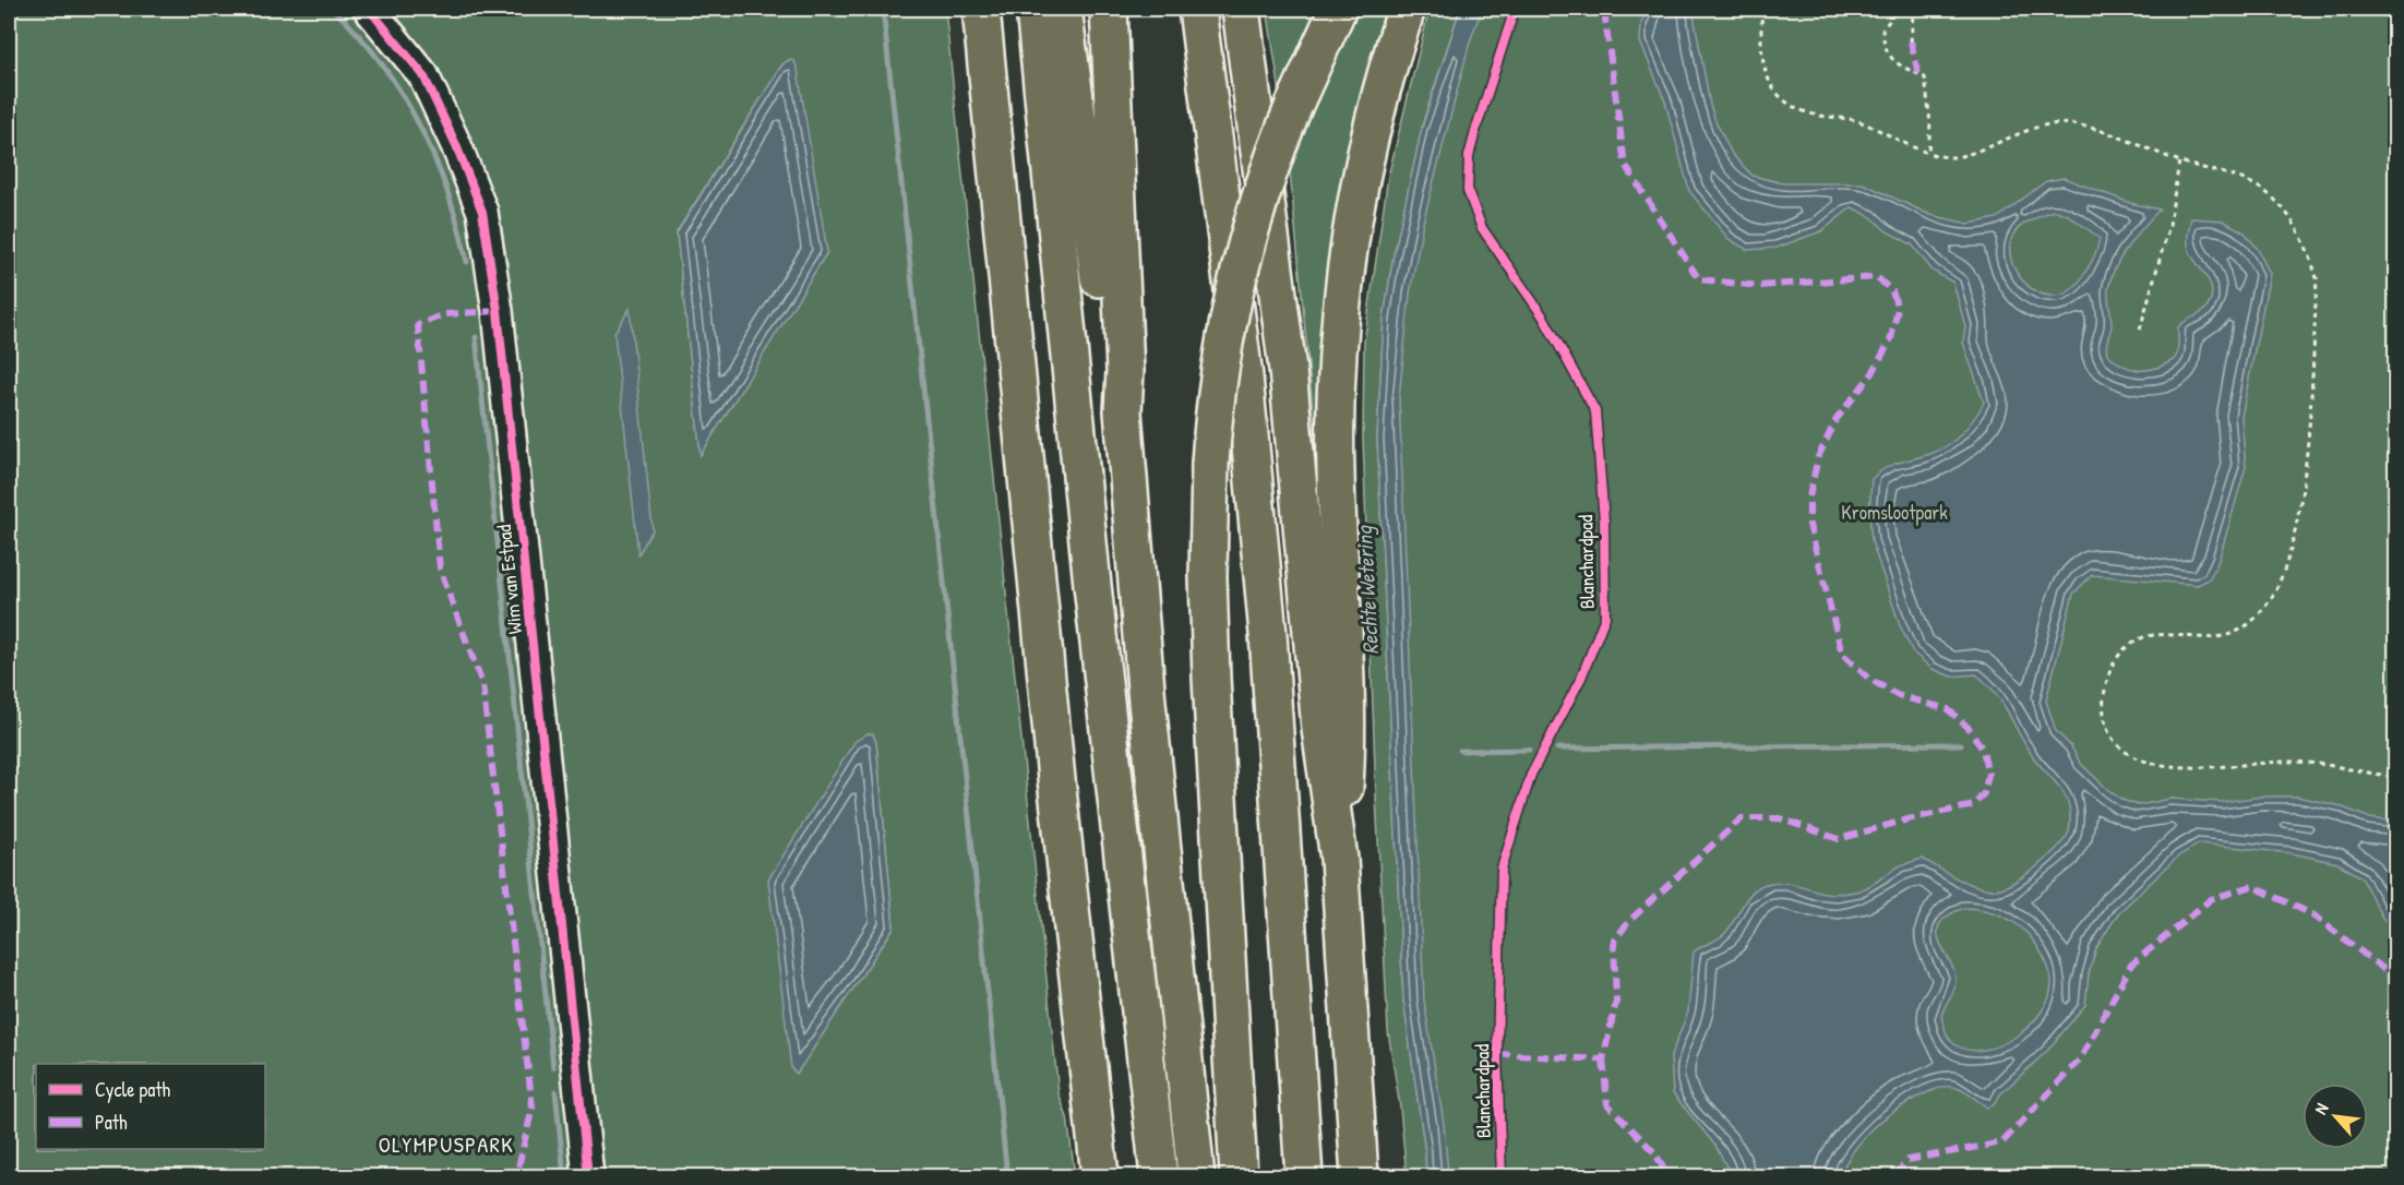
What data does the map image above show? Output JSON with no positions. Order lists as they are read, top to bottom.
{
  "streets": {
    "street": ["Wim van Estpad"],
    "cycle path": ["Blanchardpad"]
  },
  "districts": ["OLYMPUSPARK"],
  "water": ["Rechte Wetering"],
  "parks": ["Kromslootpark"],
  "legend": ["Cycle path", "Path"],
  "north": "top left"
}
